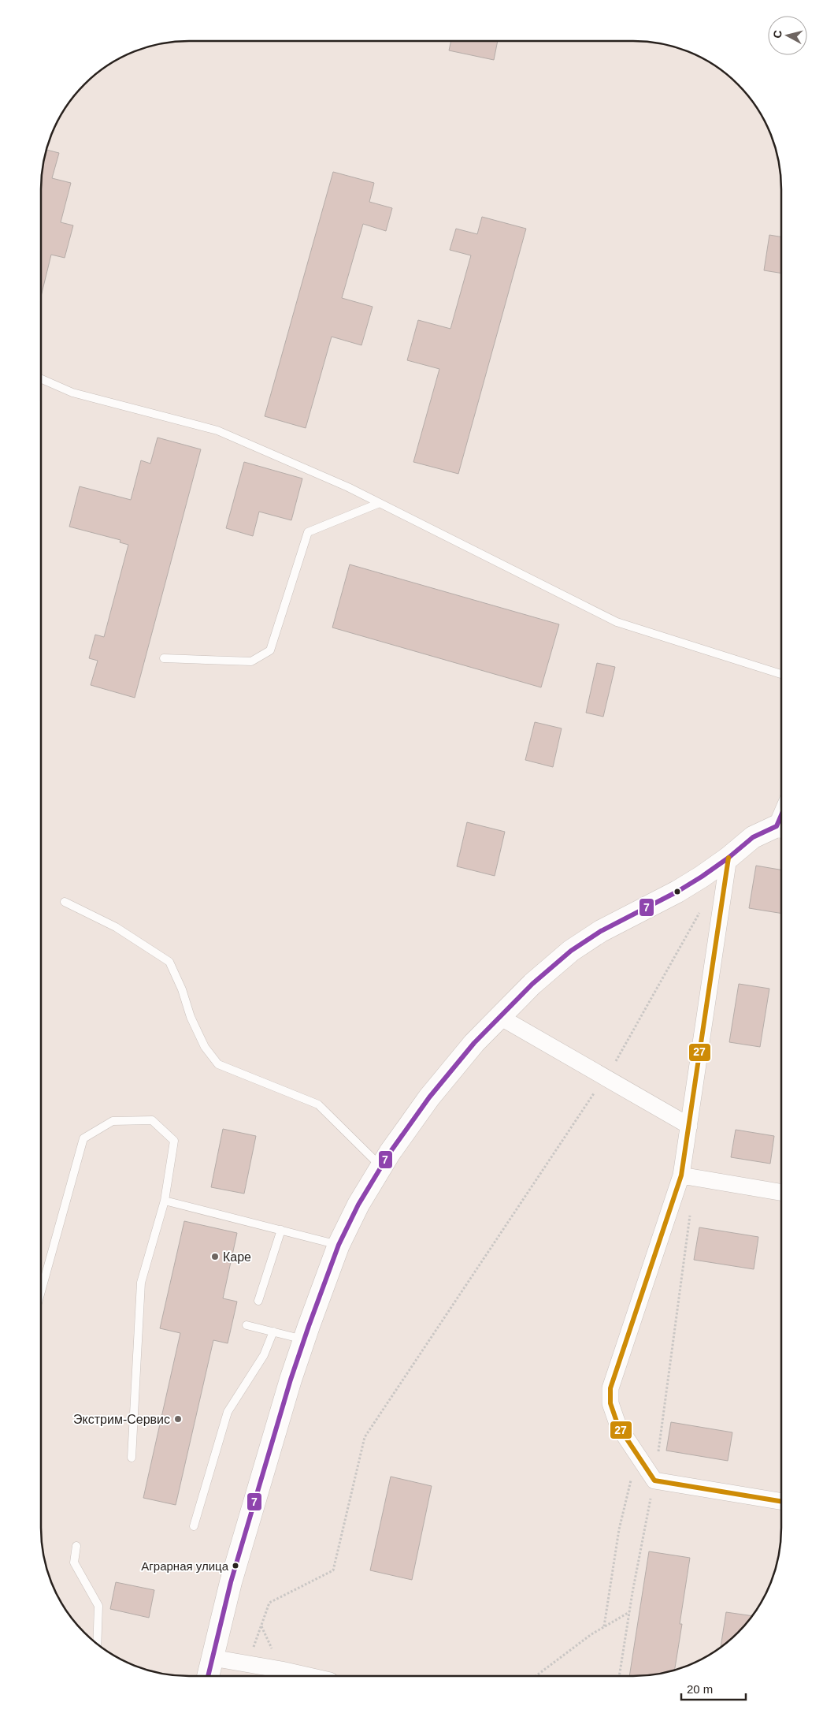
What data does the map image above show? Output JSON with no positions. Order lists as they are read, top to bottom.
{
  "places": ["Каре", "Экстрим-Сервис", "Аграрная улица"],
  "lines": ["transit line 7", "transit line 27"],
  "scale_bar": "20 m",
  "north": "left"
}
